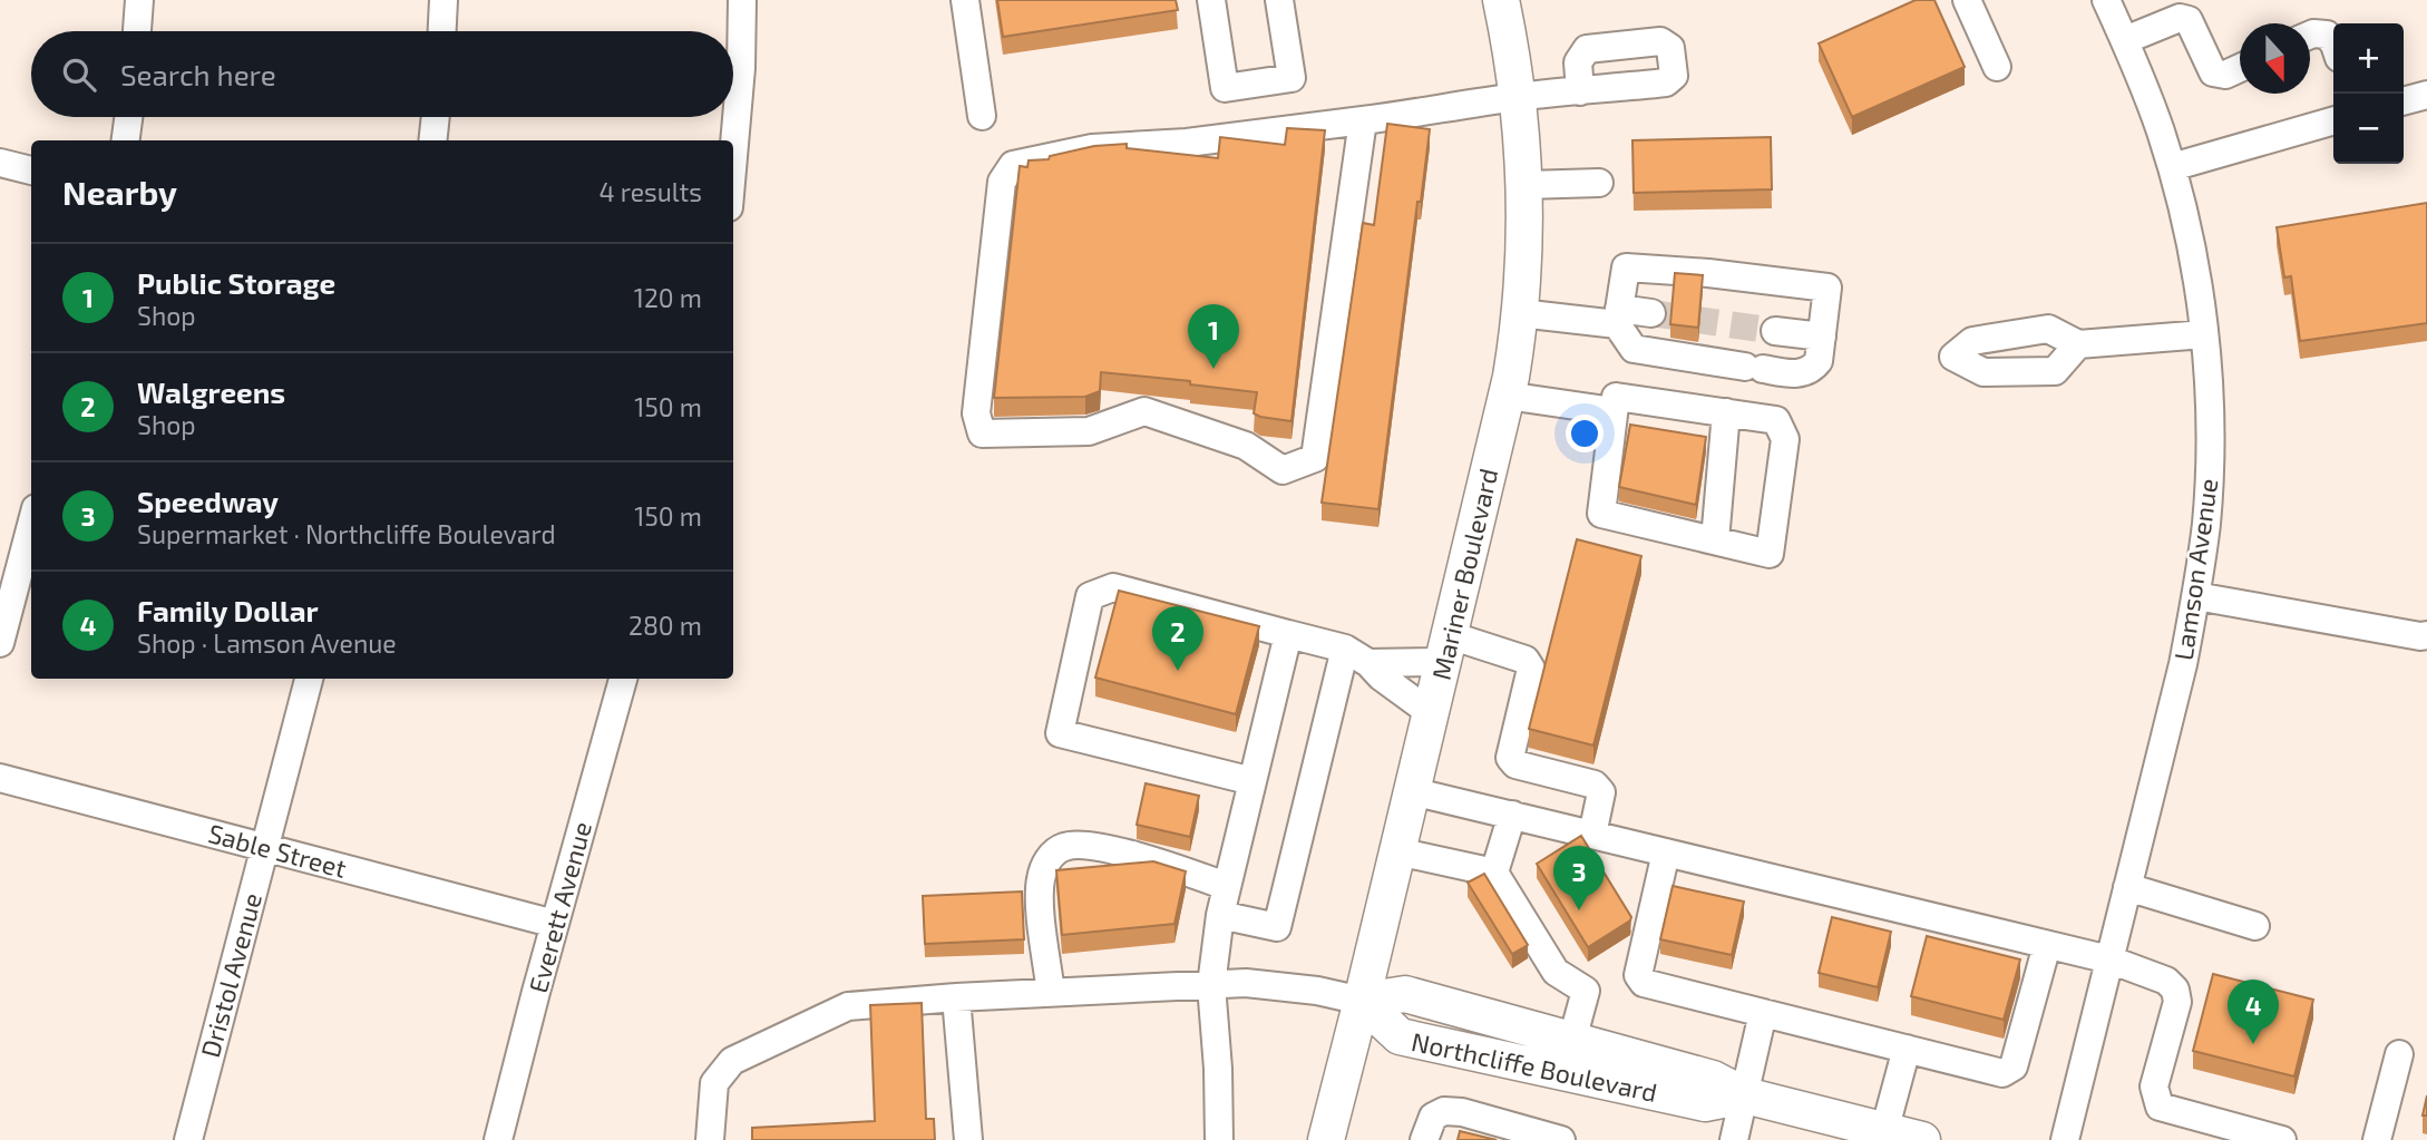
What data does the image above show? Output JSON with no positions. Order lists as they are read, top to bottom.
{
  "streets": {
    "main road": ["Mariner Boulevard", "Northcliffe Boulevard"],
    "street": [
      "Lamson Avenue",
      "Sable Street",
      "Everett Avenue",
      "Dristol Avenue"
    ]
  },
  "crossings": [
    ["Mariner Boulevard", "Northcliffe Boulevard"],
    ["Sable Street", "Everett Avenue"],
    ["Sable Street", "Dristol Avenue"]
  ],
  "north": "bottom",
  "page": {
    "map_buttons": ["+", "−"],
    "search": "Search here",
    "heading": ["Nearby", "4 results"],
    "list": [
      {
        "mark": "1",
        "name": "Public Storage",
        "note": "Shop",
        "value": "120 m"
      },
      {
        "mark": "2",
        "name": "Walgreens",
        "note": "Shop",
        "value": "150 m"
      },
      {
        "mark": "3",
        "name": "Speedway",
        "note": "Supermarket · Northcliffe Boulevard",
        "value": "150 m"
      },
      {
        "mark": "4",
        "name": "Family Dollar",
        "note": "Shop · Lamson Avenue",
        "value": "280 m"
      }
    ],
    "pins": [
      "1",
      "2",
      "3",
      "4"
    ]
  }
}
